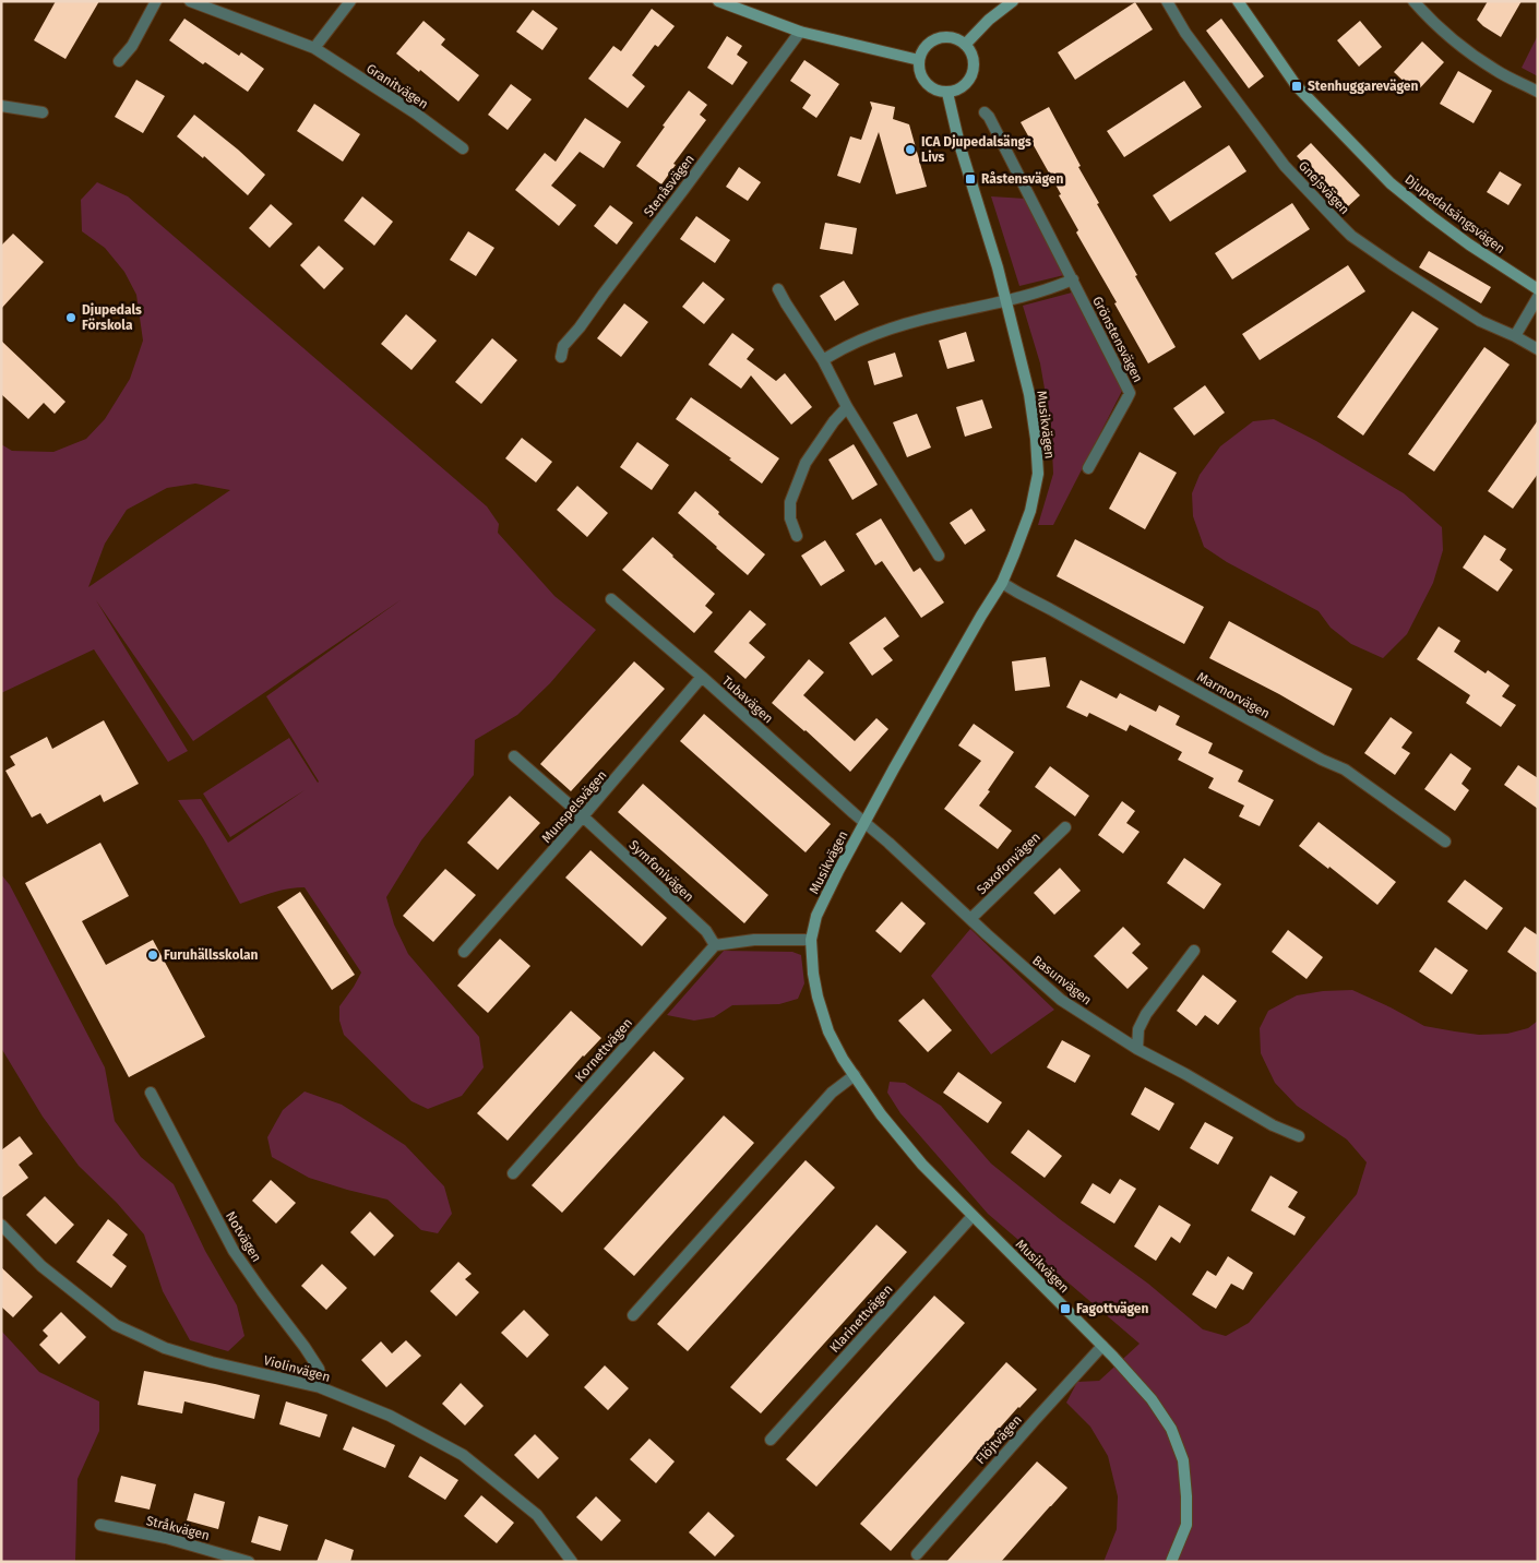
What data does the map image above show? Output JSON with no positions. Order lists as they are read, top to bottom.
{
  "streets": {
    "street": [
      "Granitvägen",
      "Stenåsvägen",
      "Gnejsvägen",
      "Djupedalsängsvägen",
      "Grönstensvägen",
      "Musikvägen",
      "Marmorvägen",
      "Tubavägen",
      "Munspelsvägen",
      "Saxofonvägen",
      "Symfonivägen",
      "Basunvägen",
      "Kornettvägen",
      "Notvägen",
      "Klarinettvägen",
      "Violinvägen",
      "Flöjtvägen",
      "Stråkvägen"
    ]
  },
  "crossings": [
    ["Musikvägen", "Marmorvägen"],
    ["Musikvägen", "Tubavägen"],
    ["Musikvägen", "Basunvägen"],
    ["Musikvägen", "Klarinettvägen"],
    ["Musikvägen", "Flöjtvägen"],
    ["Tubavägen", "Munspelsvägen"],
    ["Tubavägen", "Basunvägen"],
    ["Munspelsvägen", "Symfonivägen"],
    ["Saxofonvägen", "Basunvägen"],
    ["Symfonivägen", "Kornettvägen"],
    ["Notvägen", "Violinvägen"]
  ],
  "places": {
    "transit": ["Stenhuggarevägen", "Råstensvägen", "Fagottvägen"],
    "other": ["ICA Djupedalsängs Livs", "Djupedals Förskola", "Furuhällsskolan"]
  }
}
